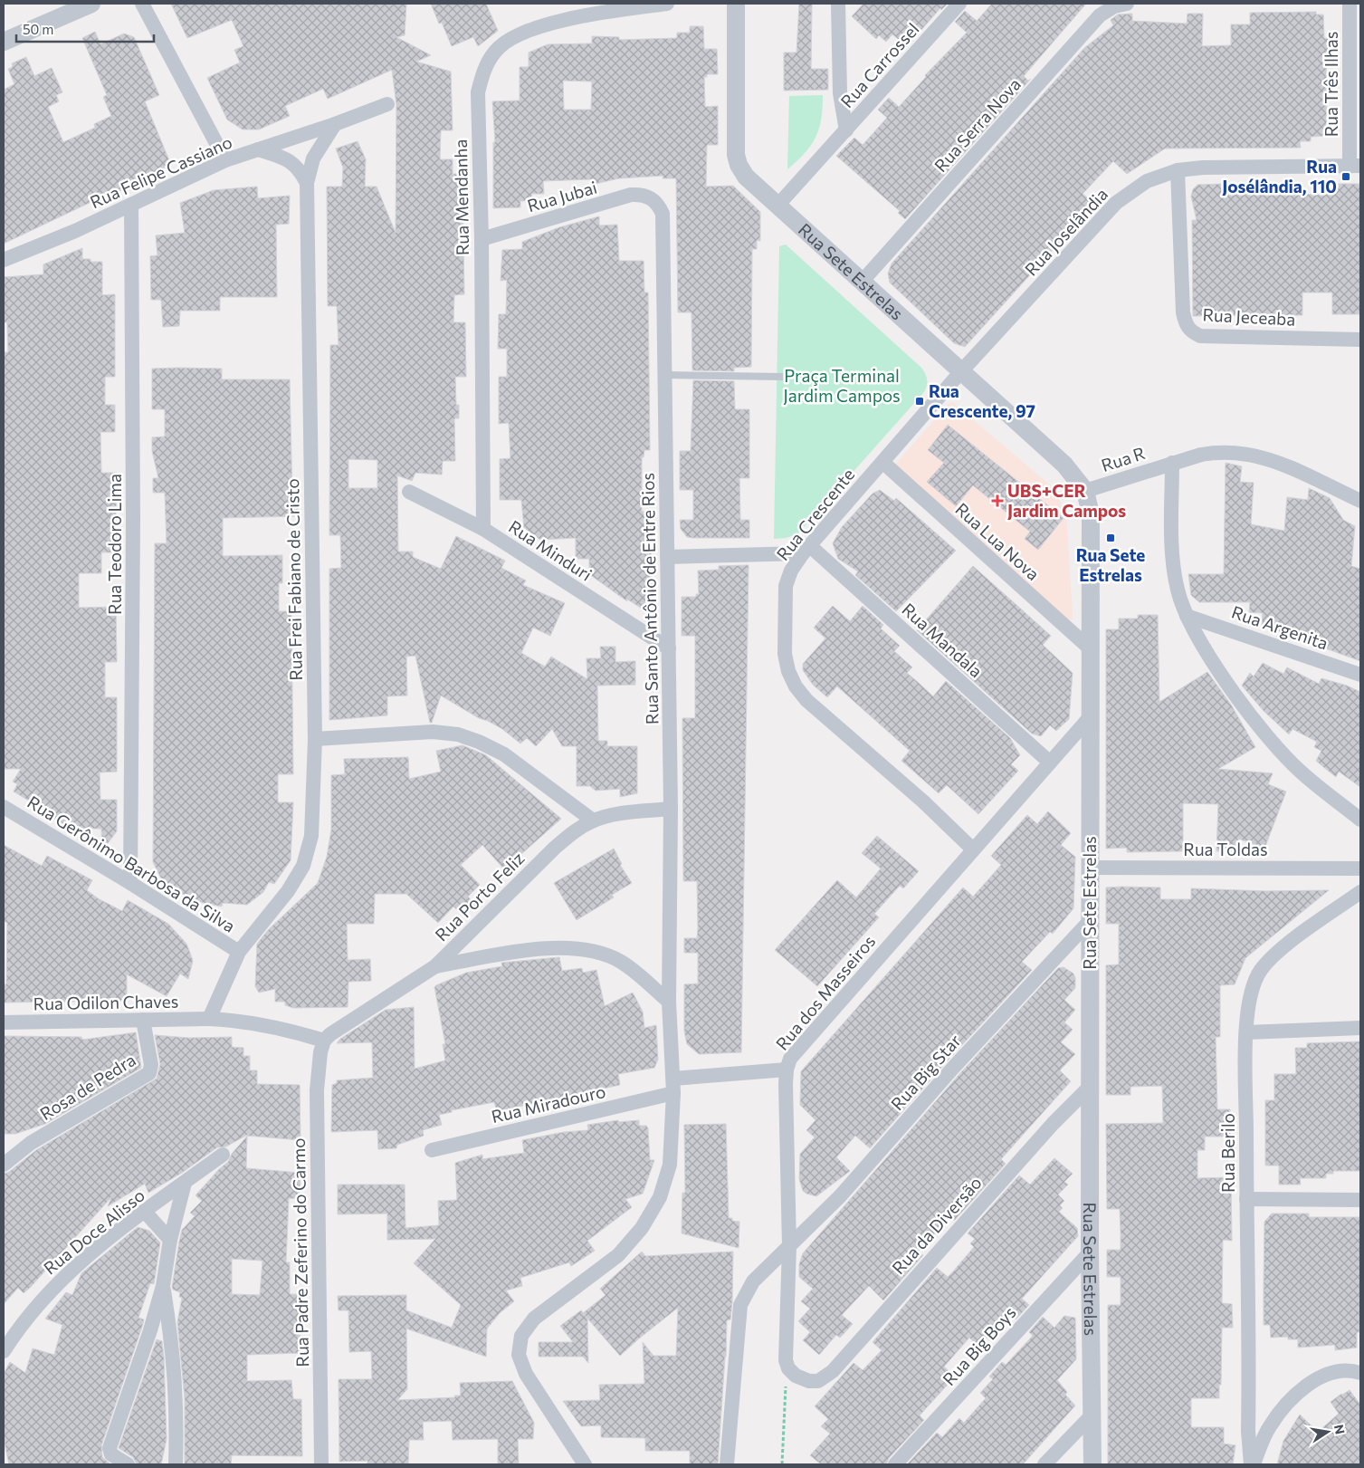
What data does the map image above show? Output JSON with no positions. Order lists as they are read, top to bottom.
{
  "streets": {
    "street": [
      "Rua Carrossel",
      "Rua Três Ilhas",
      "Rua Serra Nova",
      "Rua Felipe Cassiano",
      "Rua Jubai",
      "Rua Mendanha",
      "Rua Joselândia",
      "Rua Sete Estrelas",
      "Rua Jeceaba",
      "Rua R",
      "Rua Crescente",
      "Rua Lua Nova",
      "Rua Teodoro Lima",
      "Rua Minduri",
      "Rua Frei Fabiano de Cristo",
      "Rua Santo Antônio de Entre Rios",
      "Rua Argenita",
      "Rua Mandala",
      "Rua Toldas",
      "Rua Gerônimo Barbosa da Silva",
      "Rua Porto Feliz",
      "Rua dos Masseiros",
      "Rua Odilon Chaves",
      "Rua Big Star",
      "Rosa de Pedra",
      "Rua Miradouro",
      "Rua Berilo",
      "Rua da Diversão",
      "Rua Doce Alisso",
      "Rua Padre Zeferino do Carmo",
      "Rua Big Boys"
    ]
  },
  "crossings": [
    ["Rua Carrossel", "Rua Sete Estrelas"],
    ["Rua Três Ilhas", "Rua Joselândia"],
    ["Rua Serra Nova", "Rua Sete Estrelas"],
    ["Rua Felipe Cassiano", "Rua Teodoro Lima"],
    ["Rua Felipe Cassiano", "Rua Frei Fabiano de Cristo"],
    ["Rua Jubai", "Rua Mendanha"],
    ["Rua Jubai", "Rua Santo Antônio de Entre Rios"],
    ["Rua Mendanha", "Rua Minduri"],
    ["Rua Joselândia", "Rua Sete Estrelas"],
    ["Rua Joselândia", "Rua Jeceaba"],
    ["Rua Joselândia", "Rua Crescente"],
    ["Rua Sete Estrelas", "Rua R"],
    ["Rua Sete Estrelas", "Rua Crescente"],
    ["Rua Sete Estrelas", "Rua Lua Nova"],
    ["Rua Sete Estrelas", "Rua Toldas"],
    ["Rua Sete Estrelas", "Rua dos Masseiros"],
    ["Rua Sete Estrelas", "Rua Big Star"],
    ["Rua Sete Estrelas", "Rua da Diversão"],
    ["Rua Sete Estrelas", "Rua Big Boys"],
    ["Rua Crescente", "Rua Lua Nova"],
    ["Rua Crescente", "Rua Mandala"],
    ["Rua Crescente", "Rua dos Masseiros"],
    ["Rua Teodoro Lima", "Rua Gerônimo Barbosa da Silva"],
    ["Rua Minduri", "Rua Santo Antônio de Entre Rios"],
    ["Rua Frei Fabiano de Cristo", "Rua Gerônimo Barbosa da Silva"],
    ["Rua Frei Fabiano de Cristo", "Rua Odilon Chaves"],
    ["Rua Santo Antônio de Entre Rios", "Rua Porto Feliz"],
    ["Rua Santo Antônio de Entre Rios", "Rua Miradouro"],
    ["Rua Mandala", "Rua dos Masseiros"],
    ["Rua Porto Feliz", "Rua Odilon Chaves"],
    ["Rua Porto Feliz", "Rua Padre Zeferino do Carmo"],
    ["Rua dos Masseiros", "Rua Big Star"],
    ["Rua dos Masseiros", "Rua Miradouro"],
    ["Rua dos Masseiros", "Rua da Diversão"],
    ["Rua Odilon Chaves", "Rosa de Pedra"],
    ["Rua Odilon Chaves", "Rua Padre Zeferino do Carmo"]
  ],
  "parks": ["Praça Terminal Jardim Campos"],
  "places": {
    "transit": ["Rua Josélândia, 110", "Rua Crescente, 97", "Rua Sete Estrelas"],
    "health": ["UBS+CER Jardim Campos"]
  },
  "scale_bar": "50 m",
  "north": "right"
}
